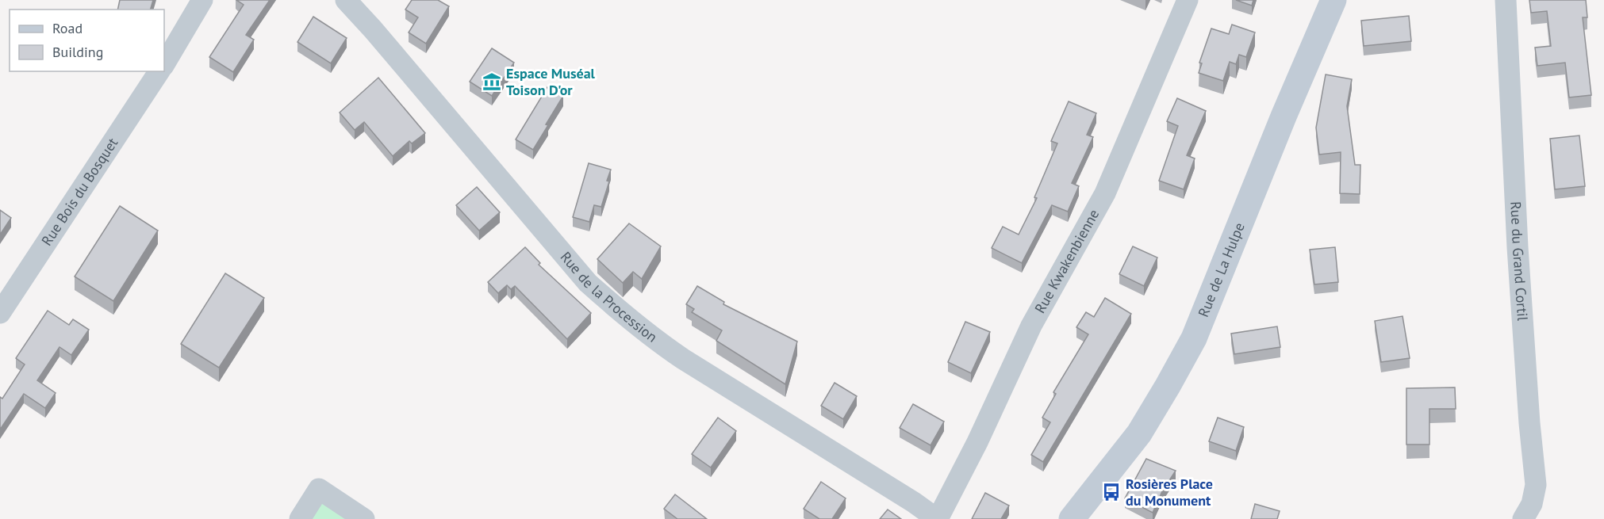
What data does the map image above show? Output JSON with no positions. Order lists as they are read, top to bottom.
{
  "streets": {
    "street": [
      "Rue Bois du Bosquet",
      "Rue Kwakenbienne",
      "Rue du Grand Cortil",
      "Rue de La Hulpe",
      "Rue de la Procession"
    ]
  },
  "crossings": [
    ["Rue Kwakenbienne", "Rue de la Procession"]
  ],
  "places": {
    "museum": ["Espace Muséal Toison D'or"],
    "bus stop": ["Rosières Place du Monument"]
  },
  "legend": ["Road", "Building"]
}
